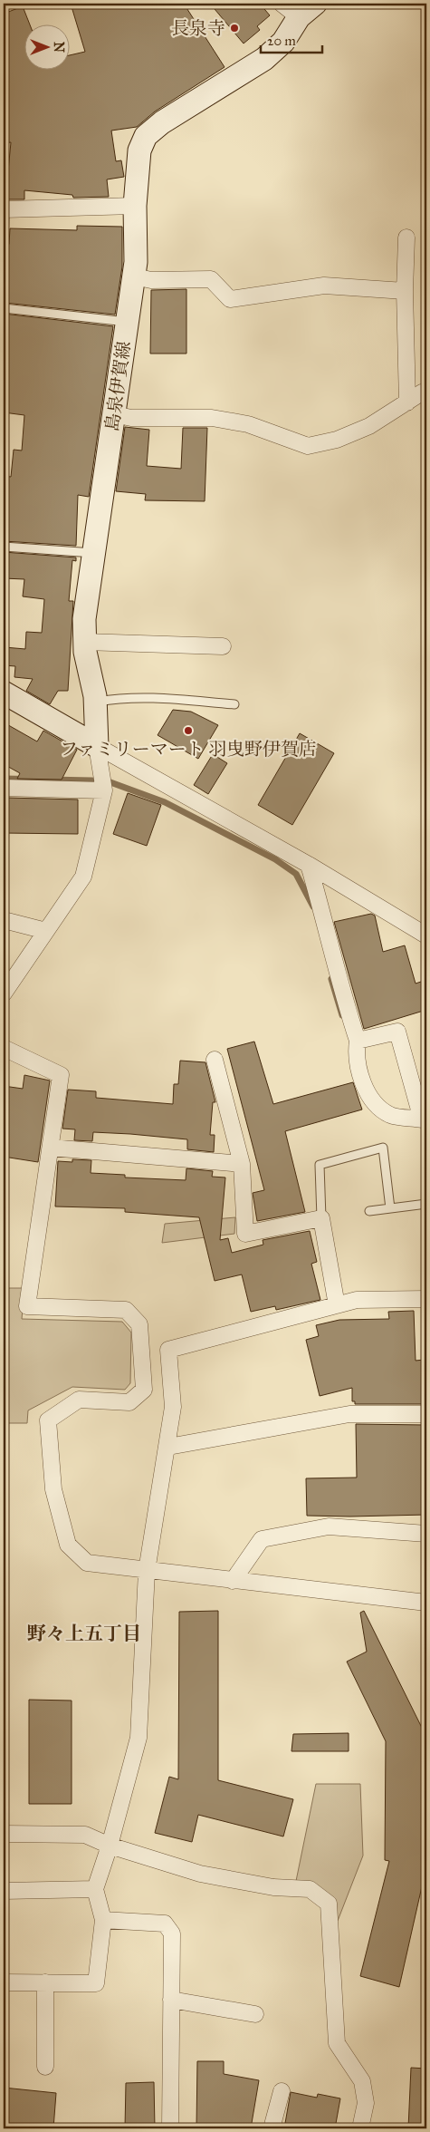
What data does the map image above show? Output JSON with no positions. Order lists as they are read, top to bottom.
{
  "streets": {
    "main road": ["島泉伊賀線"]
  },
  "districts": ["野々上五丁目"],
  "places": ["長泉寺", "ファミリーマート 羽曳野伊賀店"],
  "scale_bar": "20 m",
  "north": "right"
}
